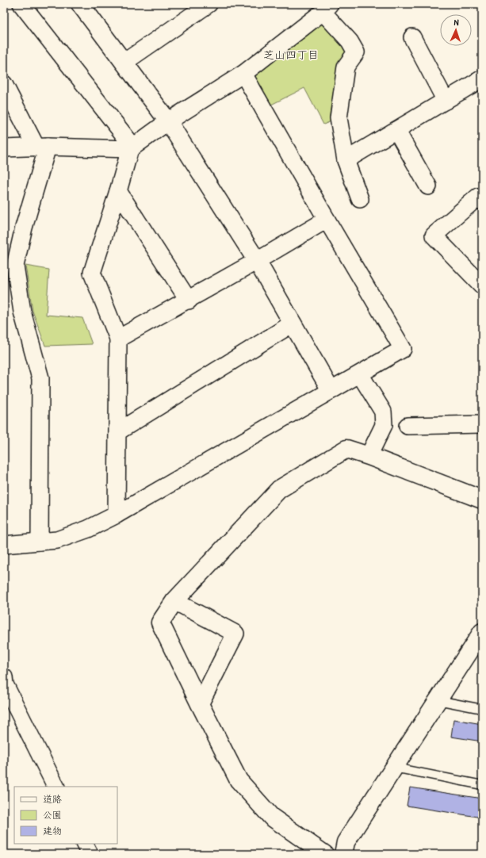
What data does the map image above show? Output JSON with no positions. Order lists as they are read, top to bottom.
{
  "districts": ["芝山四丁目"],
  "legend": ["道路", "公園", "建物"],
  "north": "top"
}
